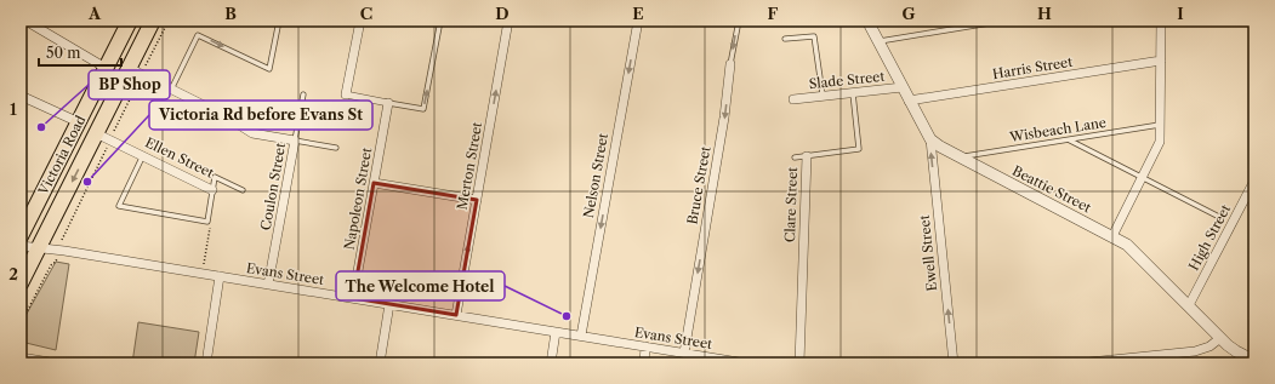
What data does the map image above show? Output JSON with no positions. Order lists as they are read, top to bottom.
{
  "streets": {
    "highway": ["Victoria Road"],
    "street": [
      "Harris Street",
      "Slade Street",
      "Ellen Street",
      "Merton Street",
      "Nelson Street",
      "Bruce Street",
      "Coulon Street",
      "Beattie Street",
      "Napoleon Street",
      "Clare Street",
      "High Street",
      "Ewell Street",
      "Evans Street"
    ],
    "lane": ["Wisbeach Lane"]
  },
  "crossings": [
    ["Harris Street", "Beattie Street"],
    ["Slade Street", "Beattie Street"],
    ["Slade Street", "Clare Street"],
    ["Wisbeach Lane", "Beattie Street"],
    ["Victoria Road", "Ellen Street"],
    ["Victoria Road", "Evans Street"],
    ["Merton Street", "Evans Street"],
    ["Nelson Street", "Evans Street"],
    ["Bruce Street", "Evans Street"],
    ["Coulon Street", "Evans Street"],
    ["Beattie Street", "High Street"],
    ["Beattie Street", "Ewell Street"],
    ["Napoleon Street", "Evans Street"]
  ],
  "one_way": [
    "Merton Street",
    "Nelson Street",
    "Bruce Street",
    "Ewell Street"
  ],
  "places": ["BP Shop", "Victoria Rd before Evans St", "The Welcome Hotel"],
  "scale_bar": "50 m",
  "grid": {
    "columns": [
      "A",
      "B",
      "C",
      "D",
      "E",
      "F",
      "G",
      "H",
      "I"
    ],
    "rows": ["1", "2"]
  }
}
